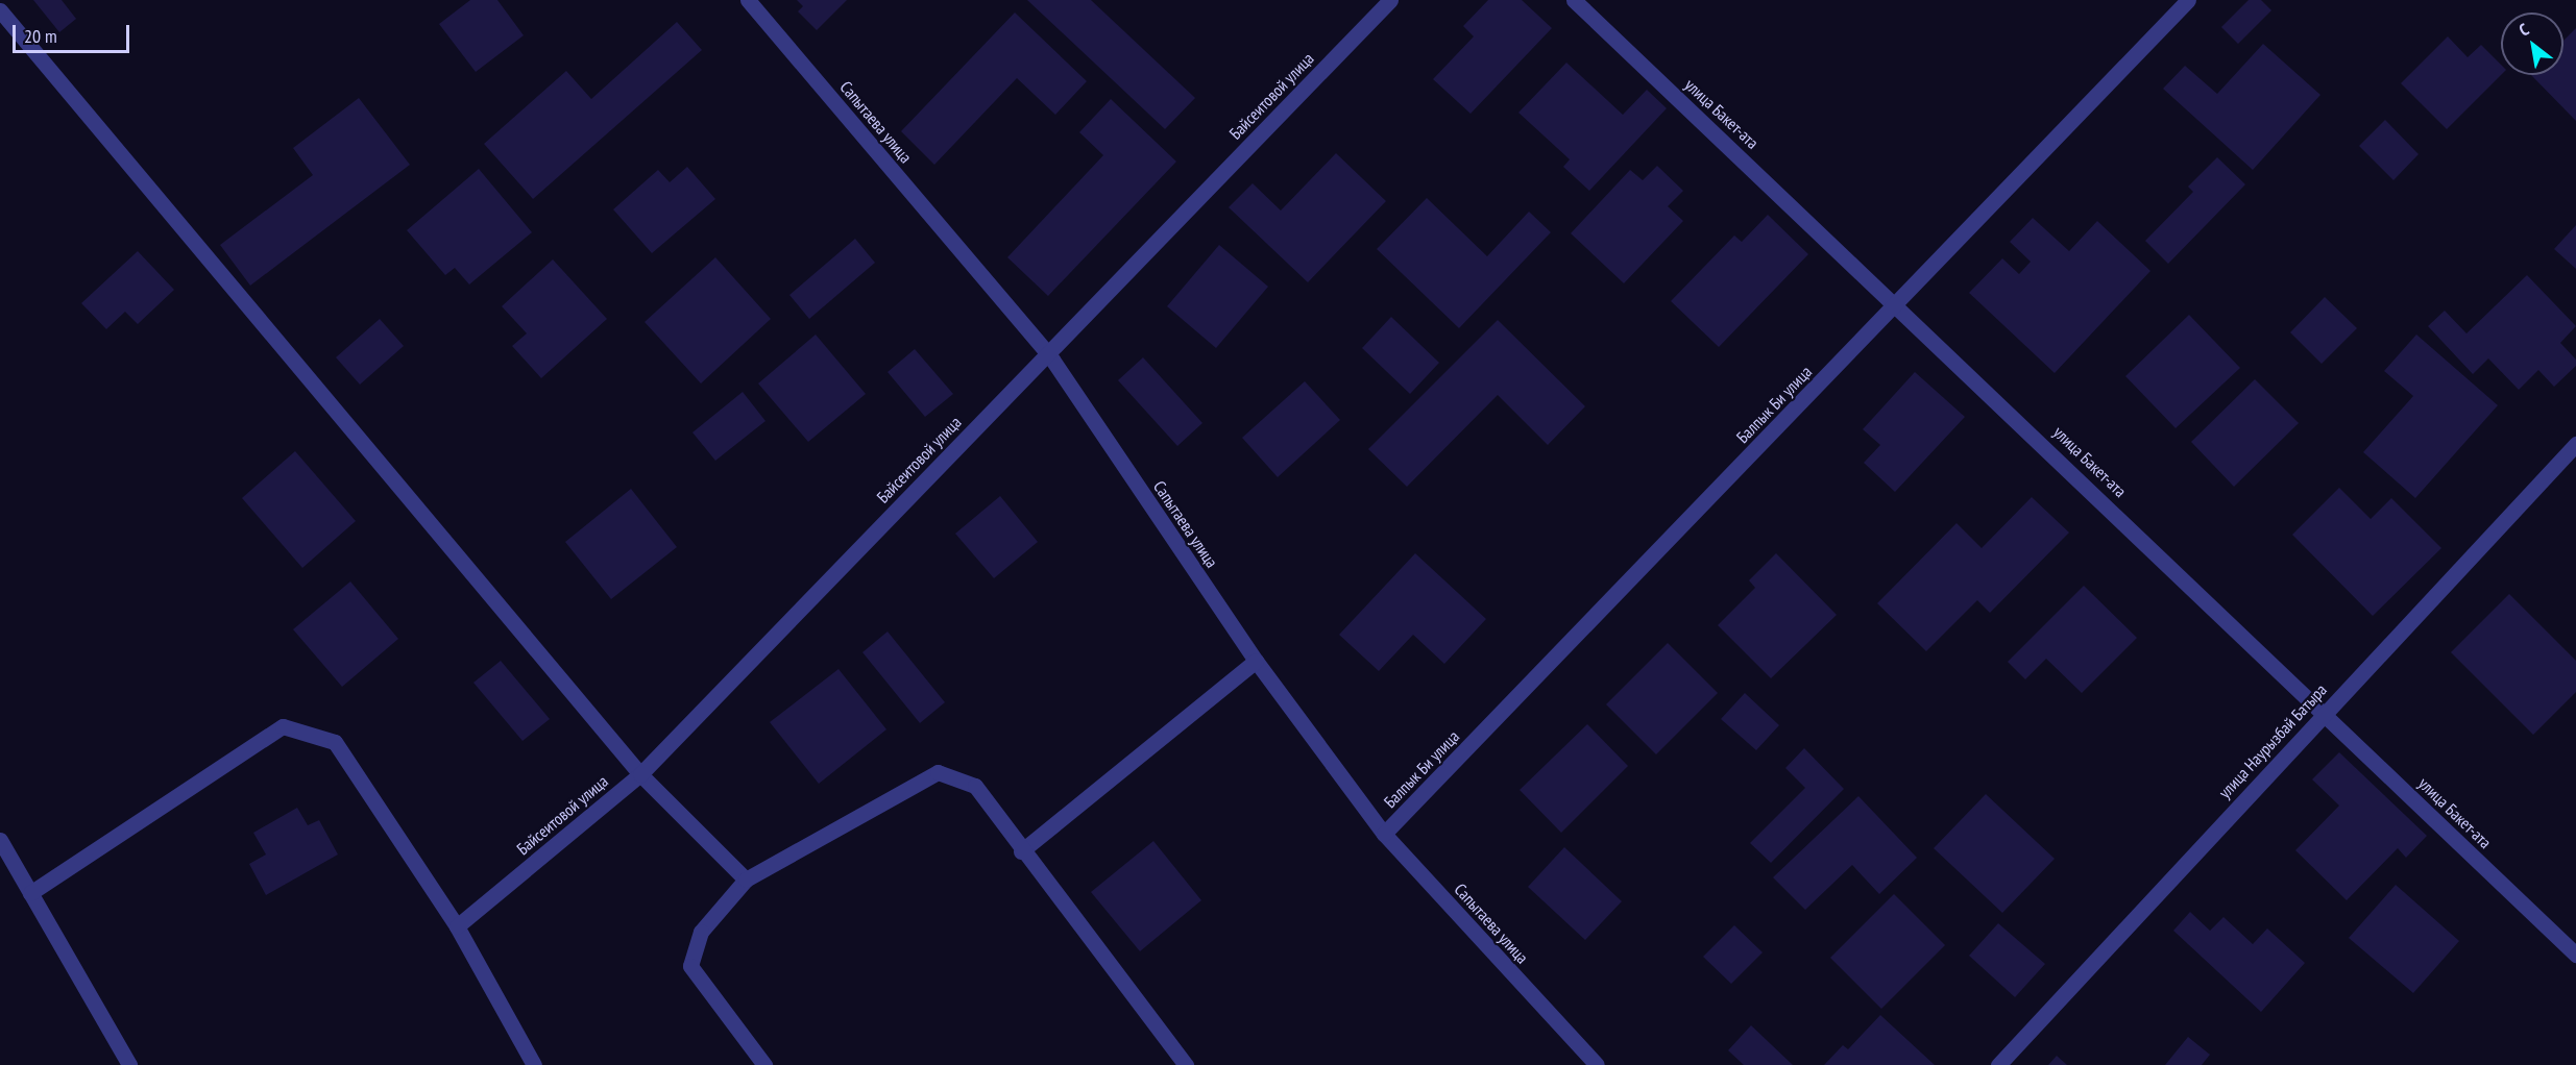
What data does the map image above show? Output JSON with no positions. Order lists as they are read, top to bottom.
{
  "streets": {
    "street": [
      "Байсеитовой улица",
      "улица Бакет-ата",
      "Сапытаева улица",
      "Балпык Би улица",
      "улица Наурызбай Батыра"
    ]
  },
  "crossings": [
    ["Байсеитовой улица", "Сапытаева улица"],
    ["улица Бакет-ата", "Балпык Би улица"],
    ["улица Бакет-ата", "улица Наурызбай Батыра"],
    ["Сапытаева улица", "Балпык Би улица"]
  ],
  "scale_bar": "20 m",
  "north": "top left"
}
